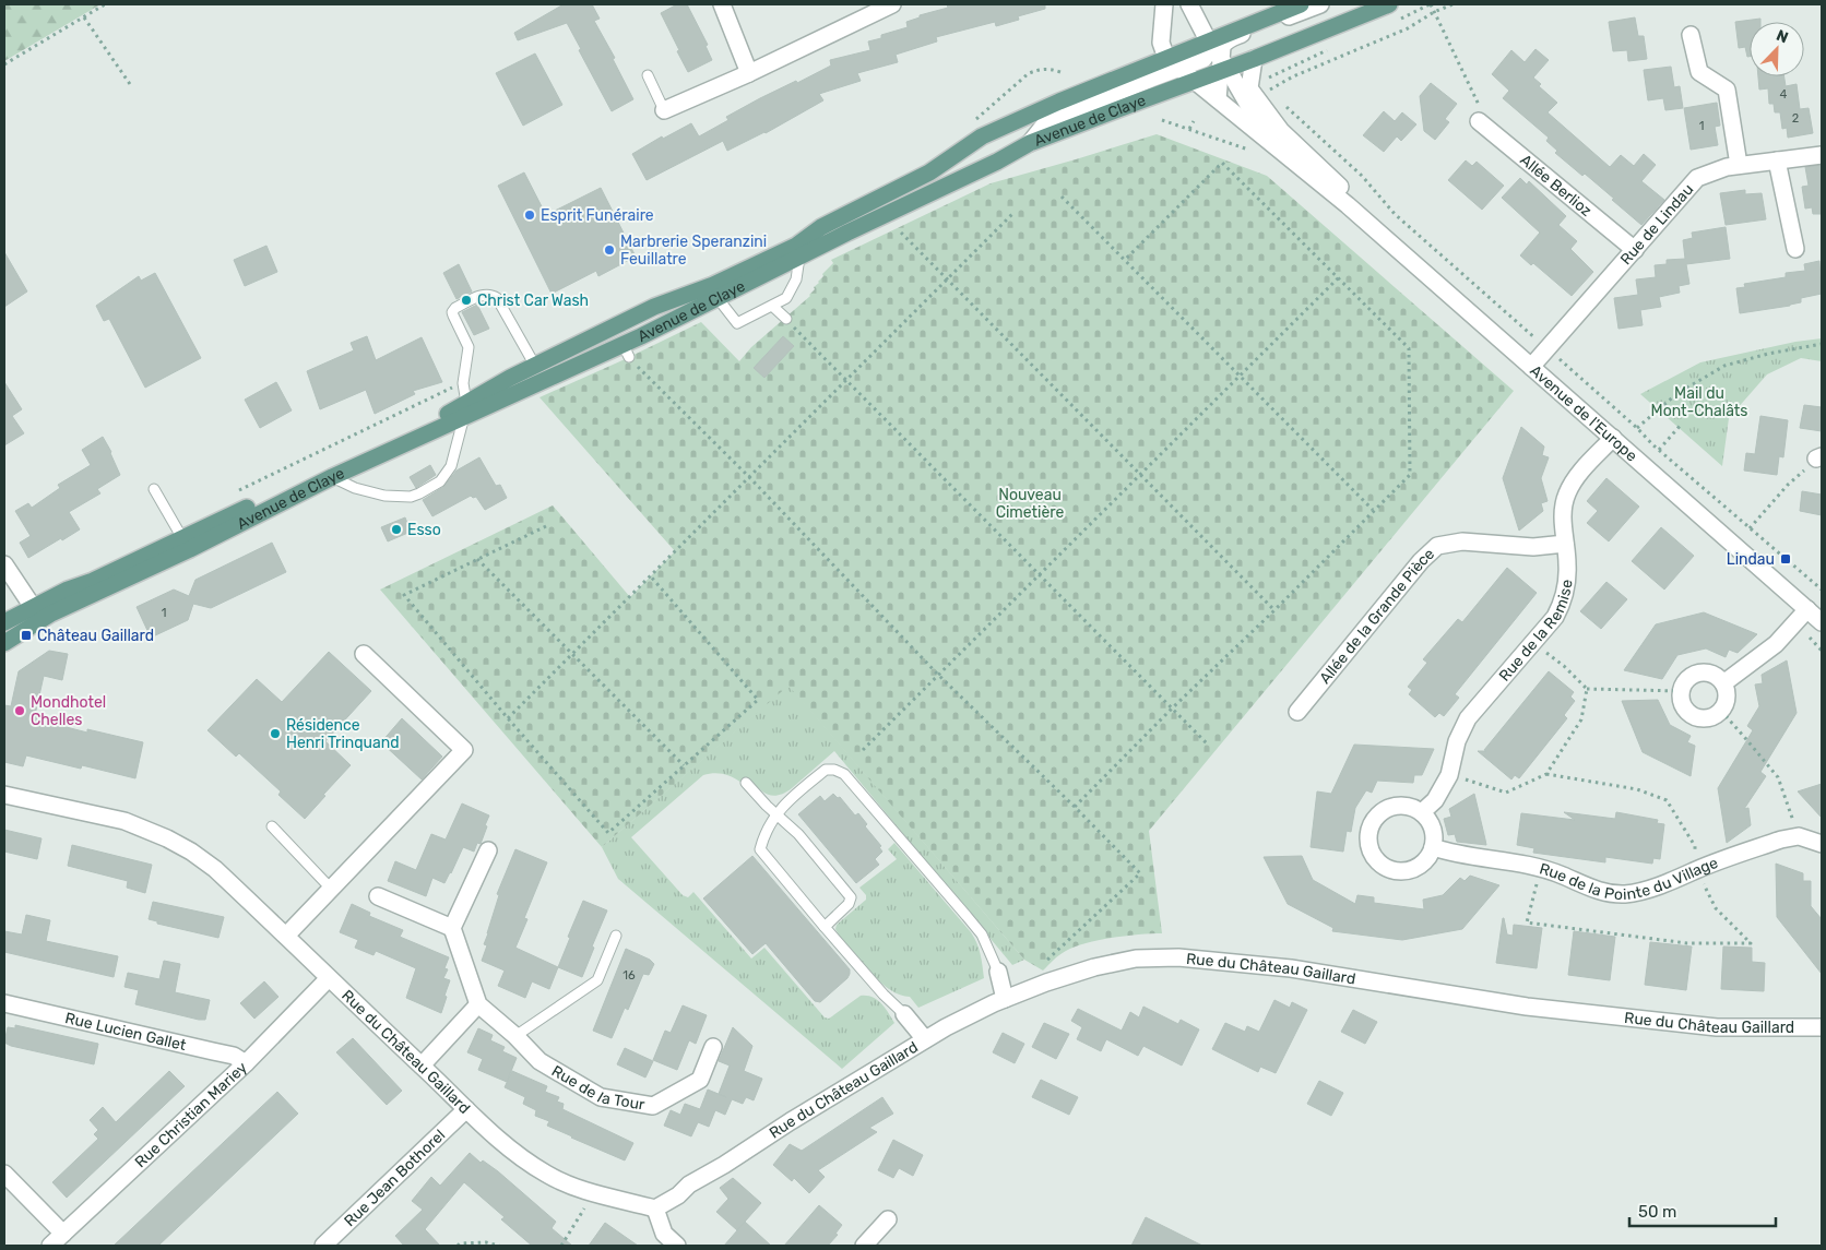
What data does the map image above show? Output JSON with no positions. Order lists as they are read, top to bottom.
{
  "streets": {
    "main road": ["Avenue de Claye"],
    "street": [
      "Allée Berlioz",
      "Rue de Lindau",
      "Avenue de l'Europe",
      "Allée de la Grande Pièce",
      "Rue de la Remise",
      "Rue de la Pointe du Village",
      "Rue du Château Gaillard",
      "Rue Lucien Gallet",
      "Rue de la Tour",
      "Rue Christian Mariey",
      "Rue Jean Bothorel"
    ]
  },
  "crossings": [
    ["Avenue de Claye", "Avenue de l'Europe"],
    ["Allée Berlioz", "Rue de Lindau"],
    ["Rue de Lindau", "Avenue de l'Europe"],
    ["Avenue de l'Europe", "Rue de la Remise"],
    ["Allée de la Grande Pièce", "Rue de la Remise"],
    ["Rue de la Remise", "Rue de la Pointe du Village"],
    ["Rue du Château Gaillard", "Rue Christian Mariey"],
    ["Rue du Château Gaillard", "Rue Jean Bothorel"],
    ["Rue Lucien Gallet", "Rue Christian Mariey"]
  ],
  "parks": ["Mail du Mont-Chalâts", "Nouveau Cimetière"],
  "places": {
    "other": [
      "Esprit Funéraire",
      "Marbrerie Speranzini Feuillatre",
      "Christ Car Wash",
      "Esso",
      "Mondhotel Chelles",
      "Résidence Henri Trinquand"
    ],
    "transit": ["Lindau", "Château Gaillard"]
  },
  "house_numbers": [
    "4",
    "2",
    "1",
    "1",
    "16"
  ],
  "scale_bar": "50 m",
  "north": "top right"
}
